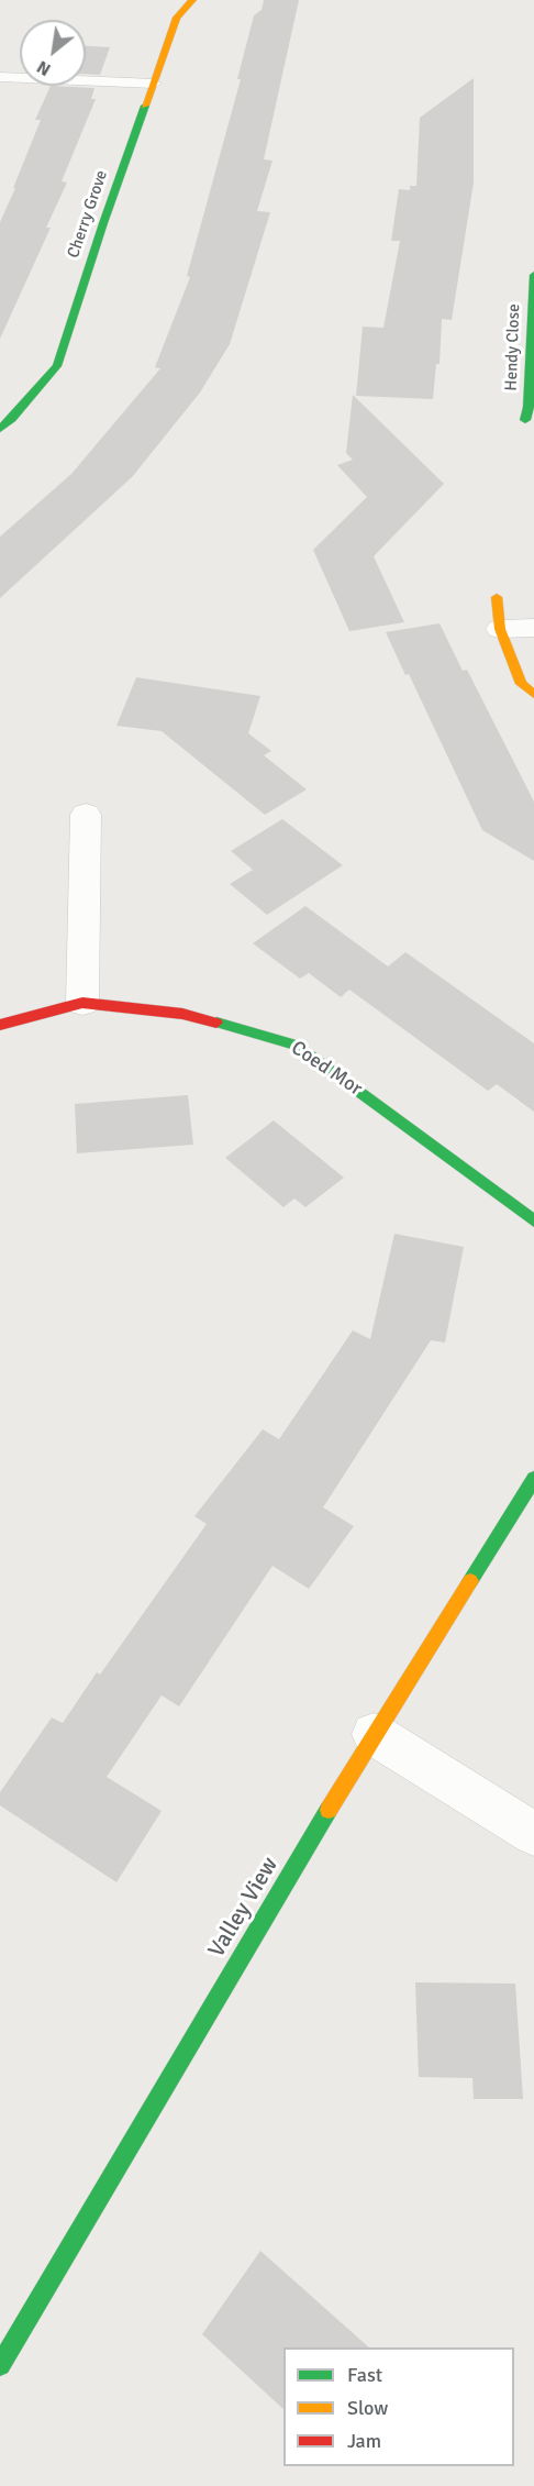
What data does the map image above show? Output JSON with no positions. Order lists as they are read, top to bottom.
{
  "streets": {
    "street": [
      "Cherry Grove",
      "Hendy Close",
      "Coed Mor",
      "Valley View"
    ]
  },
  "legend": ["Fast", "Slow", "Jam"],
  "north": "bottom left"
}
